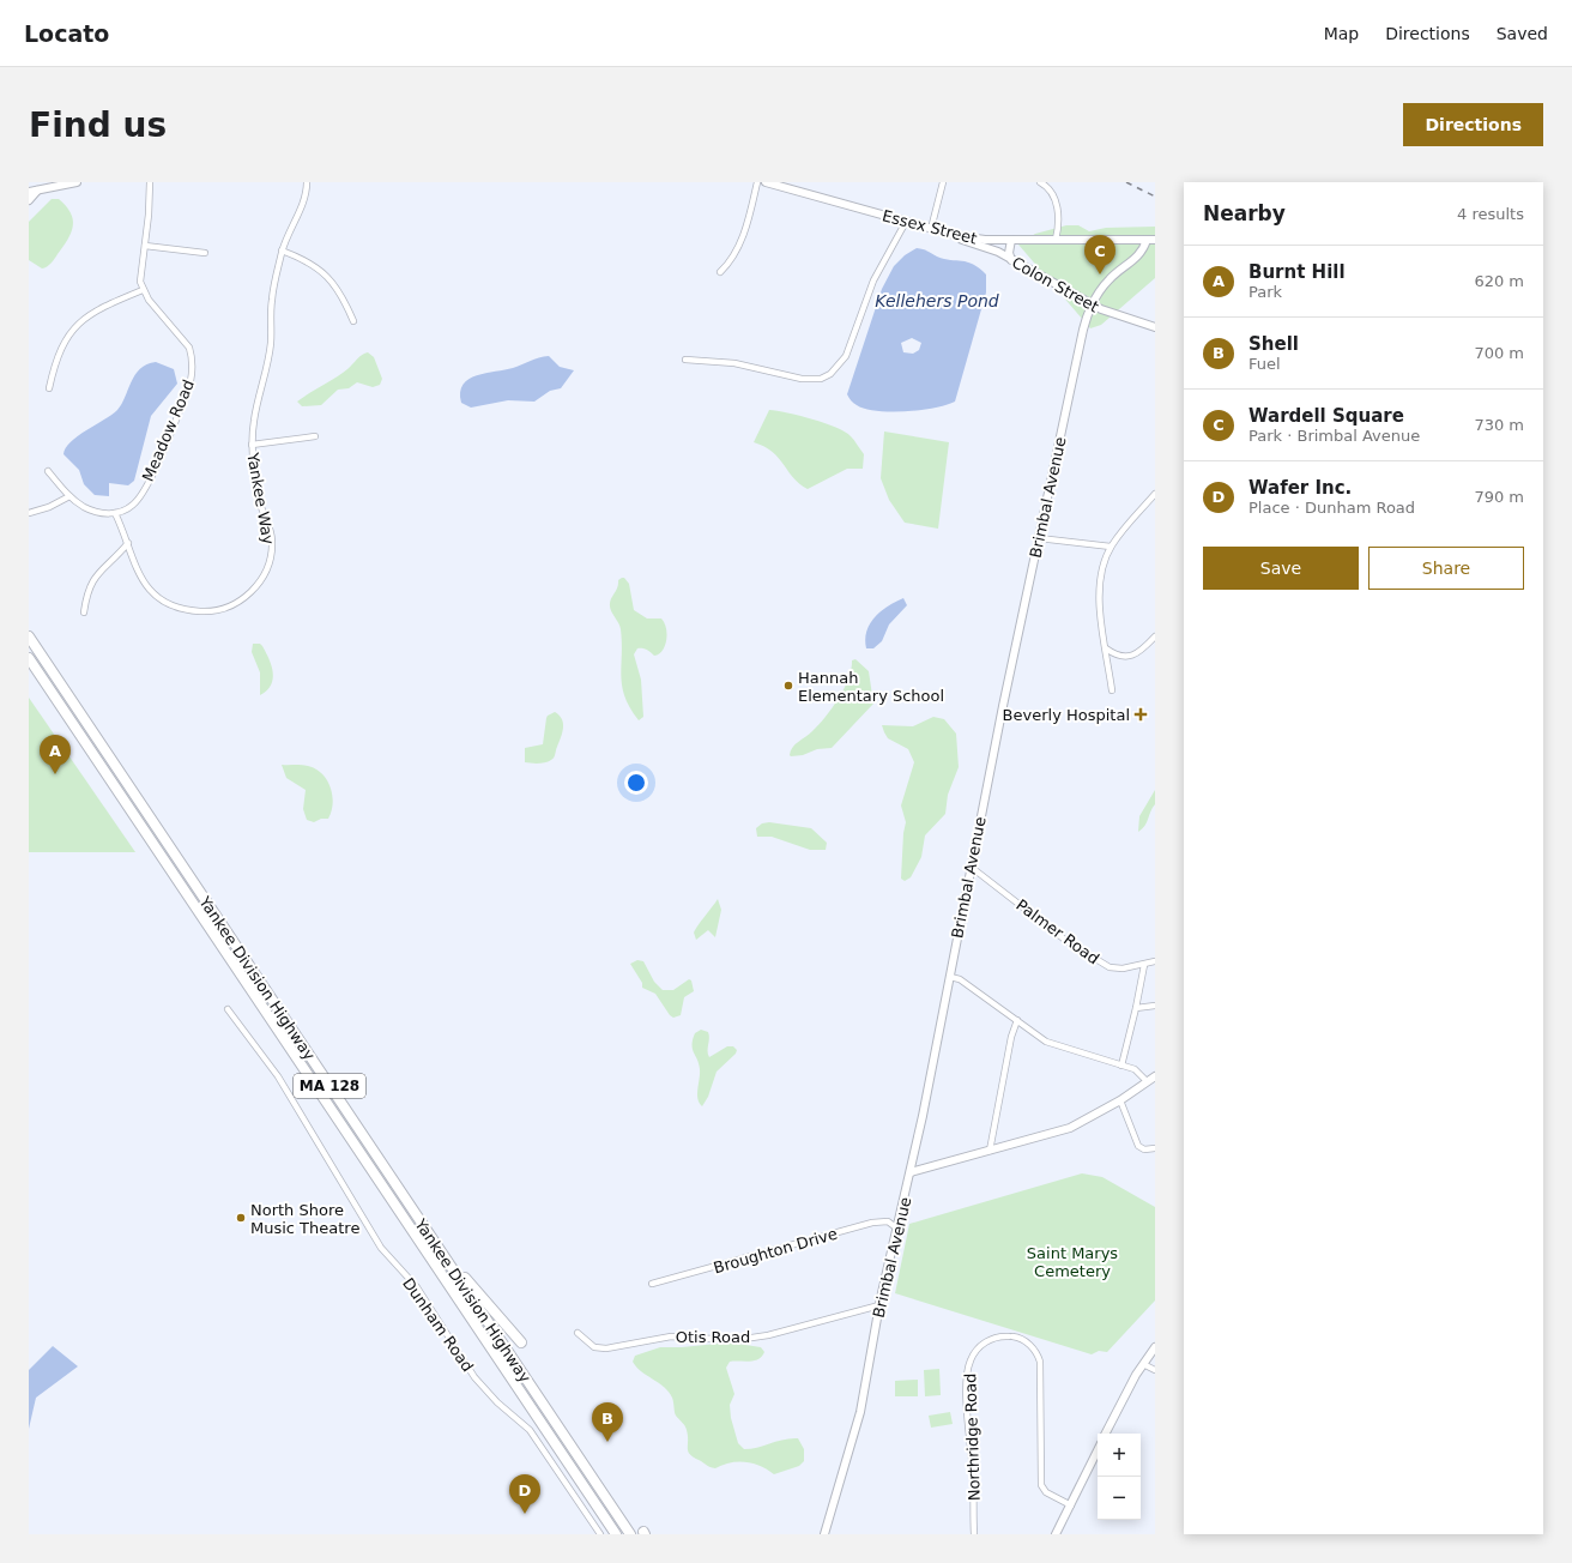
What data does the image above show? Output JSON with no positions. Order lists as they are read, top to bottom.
{
  "streets": {
    "highway": ["Yankee Division Highway", "MA 128"],
    "main road": ["Essex Street", "Colon Street", "Brimbal Avenue"],
    "street": [
      "Meadow Road",
      "Yankee Way",
      "Palmer Road",
      "Broughton Drive",
      "Dunham Road",
      "Otis Road",
      "Northridge Road"
    ]
  },
  "crossings": [
    ["Essex Street", "Colon Street"],
    ["Essex Street", "Brimbal Avenue"],
    ["Colon Street", "Brimbal Avenue"],
    ["Meadow Road", "Yankee Way"],
    ["Brimbal Avenue", "Palmer Road"],
    ["Brimbal Avenue", "Broughton Drive"],
    ["Brimbal Avenue", "Otis Road"]
  ],
  "water": ["Kellehers Pond"],
  "parks": ["Saint Marys Cemetery"],
  "places": {
    "other": ["Hannah Elementary School", "North Shore Music Theatre"],
    "health": ["Beverly Hospital"]
  },
  "page": {
    "header": "Locato",
    "nav": ["Map", "Directions", "Saved"],
    "buttons": [
      "Directions",
      ["Save", "Share"]
    ],
    "title": "Find us",
    "heading": ["Nearby", "4 results"],
    "pins": [
      "C",
      "A",
      "B",
      "D"
    ],
    "list": [
      {
        "mark": "A",
        "name": "Burnt Hill",
        "note": "Park",
        "value": "620 m"
      },
      {
        "mark": "B",
        "name": "Shell",
        "note": "Fuel",
        "value": "700 m"
      },
      {
        "mark": "C",
        "name": "Wardell Square",
        "note": "Park · Brimbal Avenue",
        "value": "730 m"
      },
      {
        "mark": "D",
        "name": "Wafer Inc.",
        "note": "Place · Dunham Road",
        "value": "790 m"
      }
    ],
    "map_buttons": ["+", "−"]
  }
}
